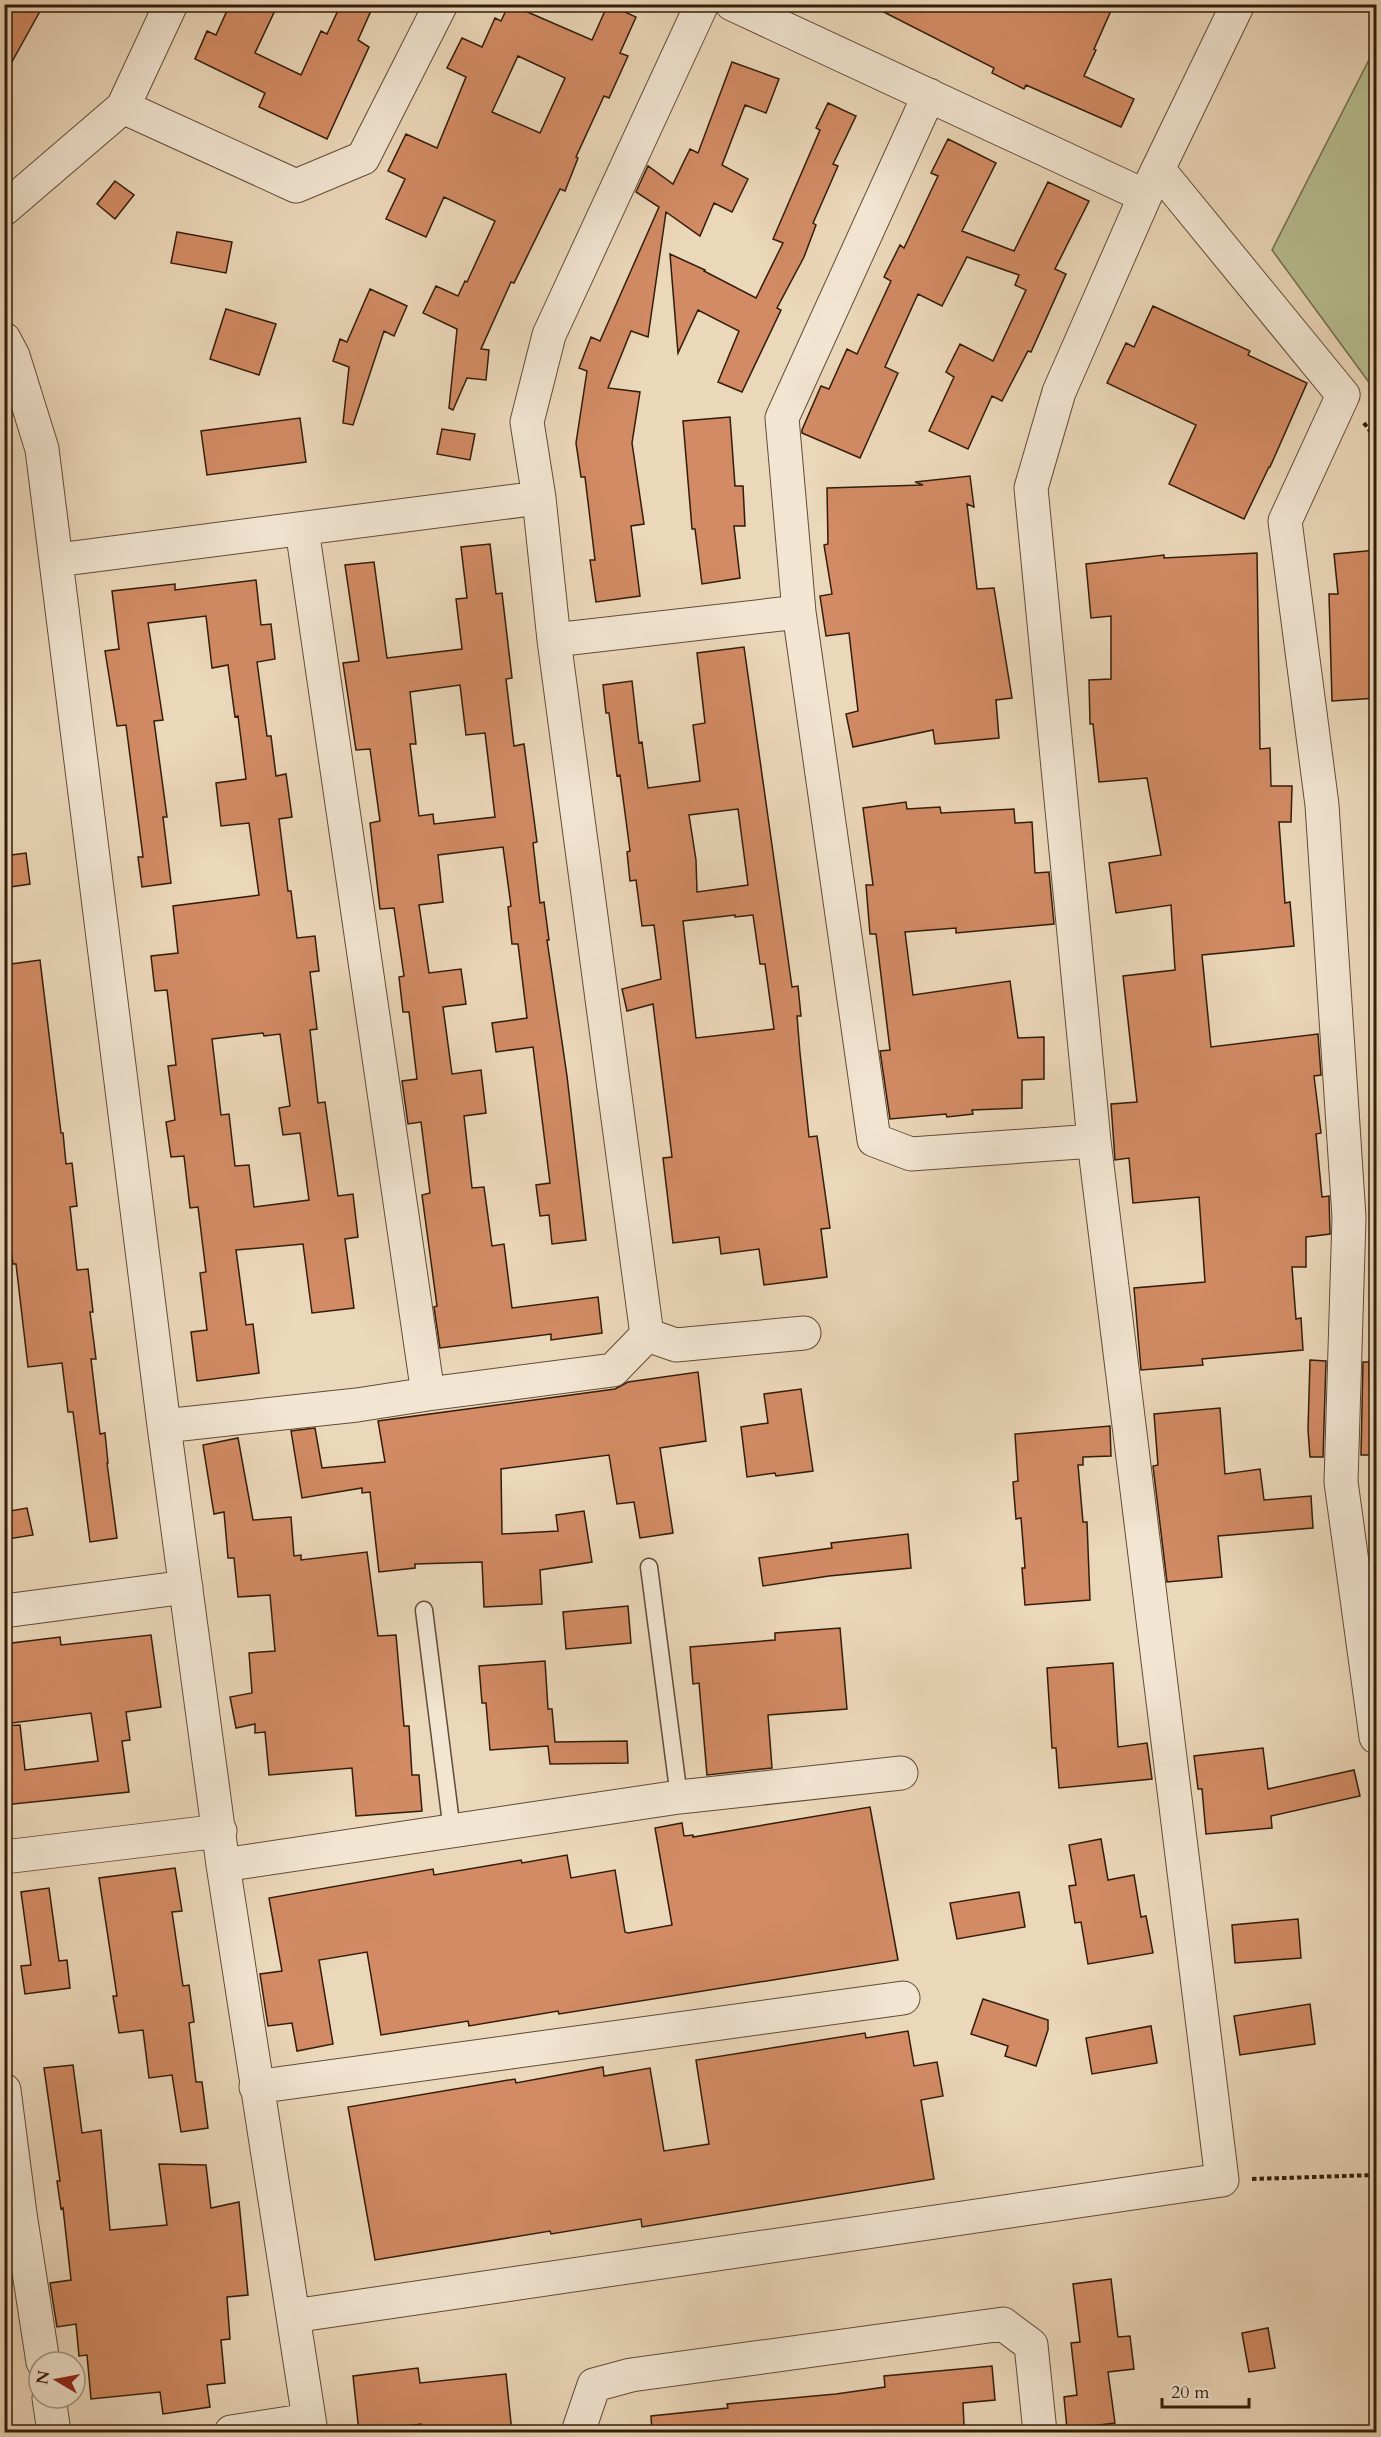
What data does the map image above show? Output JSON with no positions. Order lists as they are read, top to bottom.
{
  "scale_bar": "20 m",
  "north": "left"
}
